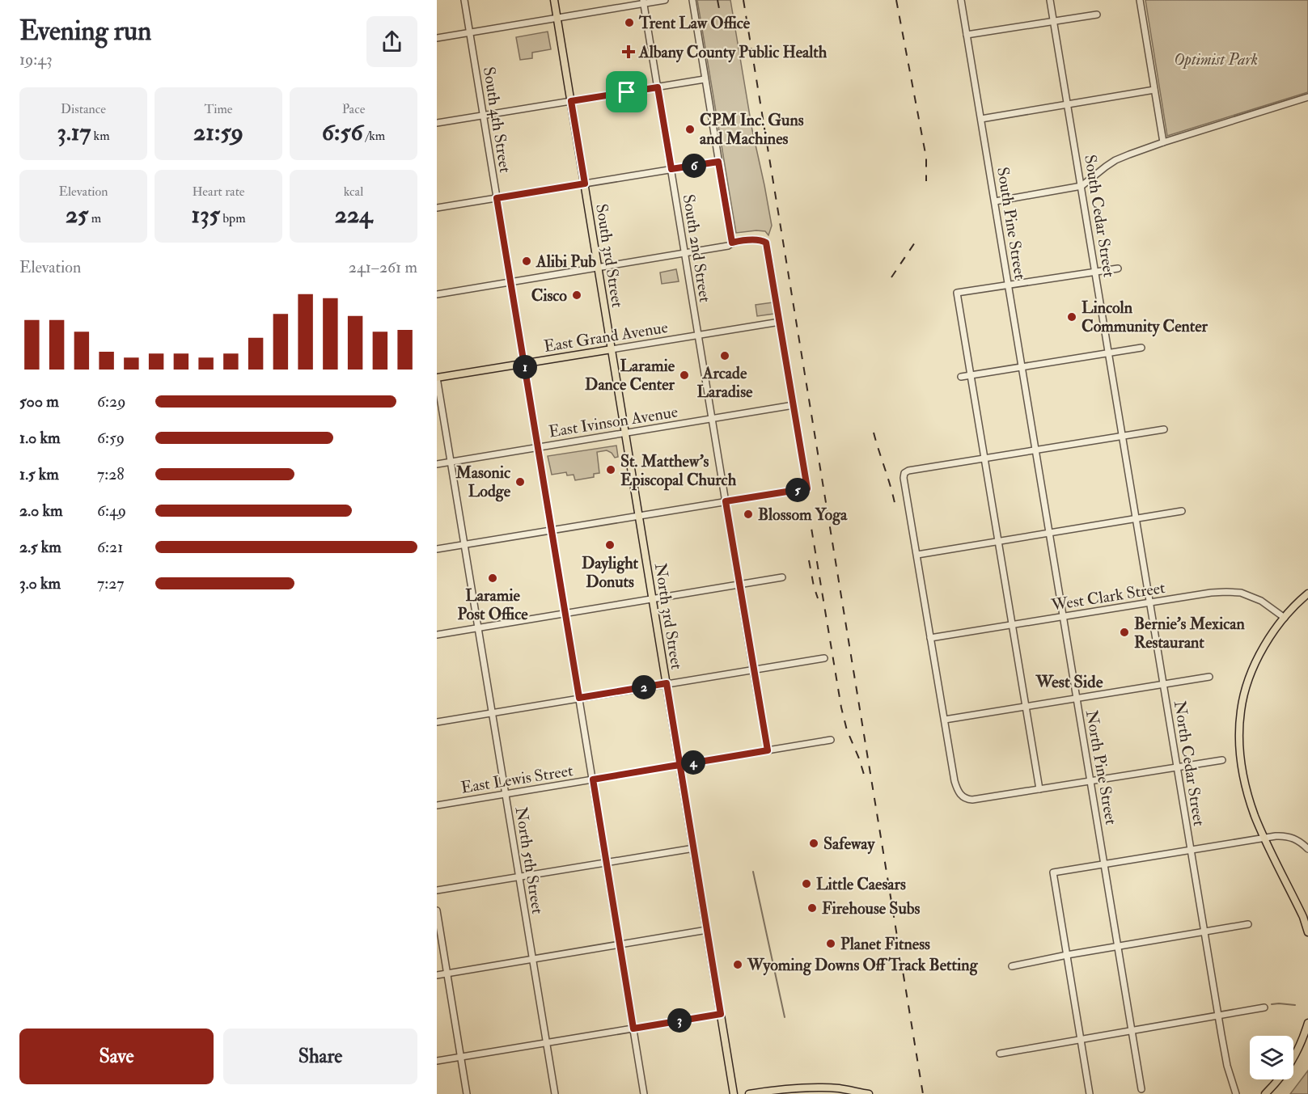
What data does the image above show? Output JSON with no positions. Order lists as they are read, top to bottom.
{
  "streets": {
    "main road": ["South 3rd Street", "East Grand Avenue", "North 3rd Street"],
    "street": [
      "South 4th Street",
      "South Cedar Street",
      "South Pine Street",
      "South 2nd Street",
      "East Ivinson Avenue",
      "West Clark Street",
      "North Cedar Street",
      "North Pine Street",
      "East Lewis Street",
      "North 5th Street"
    ]
  },
  "crossings": [
    ["South 4th Street", "East Grand Avenue"],
    ["South 4th Street", "East Ivinson Avenue"],
    ["South 4th Street", "East Lewis Street"],
    ["South Cedar Street", "North Cedar Street"],
    ["South Pine Street", "North Pine Street"],
    ["South 2nd Street", "East Grand Avenue"],
    ["South 2nd Street", "East Ivinson Avenue"],
    ["South 2nd Street", "East Lewis Street"],
    ["South 3rd Street", "East Grand Avenue"],
    ["South 3rd Street", "East Ivinson Avenue"],
    ["South 3rd Street", "North 3rd Street"],
    ["East Grand Avenue", "North 5th Street"],
    ["East Ivinson Avenue", "North 5th Street"],
    ["West Clark Street", "North Cedar Street"],
    ["West Clark Street", "North Pine Street"],
    ["North 3rd Street", "East Lewis Street"],
    ["East Lewis Street", "North 5th Street"]
  ],
  "districts": ["West Side"],
  "parks": ["Optimist Park"],
  "places": {
    "other": [
      "Trent Law Office",
      "CPM Inc. Guns and Machines",
      "Alibi Pub",
      "Cisco",
      "Lincoln Community Center",
      "Arcade Laradise",
      "Laramie Dance Center",
      "St. Matthew's Episcopal Church",
      "Masonic Lodge",
      "Blossom Yoga",
      "Daylight Donuts",
      "Laramie Post Office",
      "Bernie's Mexican Restaurant",
      "Safeway",
      "Little Caesars",
      "Firehouse Subs",
      "Planet Fitness",
      "Wyoming Downs Off Track Betting"
    ],
    "health": ["Albany County Public Health"]
  },
  "page": {
    "heading": ["Evening run", "19:43"],
    "stats": [
      ["Distance", "3.17 km"],
      ["Time", "21:59"],
      ["Pace", "6:56 /km"],
      ["Elevation", "25 m"],
      ["Heart rate", "135 bpm"],
      ["kcal", "224"]
    ],
    "pins": [
      "6",
      "1",
      "5",
      "2",
      "4",
      "3"
    ],
    "chart": ["Elevation", "241–261 m"],
    "list": [
      {
        "name": "500 m",
        "note": "6:29"
      },
      {
        "name": "1.0 km",
        "note": "6:59"
      },
      {
        "name": "1.5 km",
        "note": "7:28"
      },
      {
        "name": "2.0 km",
        "note": "6:49"
      },
      {
        "name": "2.5 km",
        "note": "6:21"
      },
      {
        "name": "3.0 km",
        "note": "7:27"
      }
    ],
    "buttons": ["Save", "Share"]
  }
}
